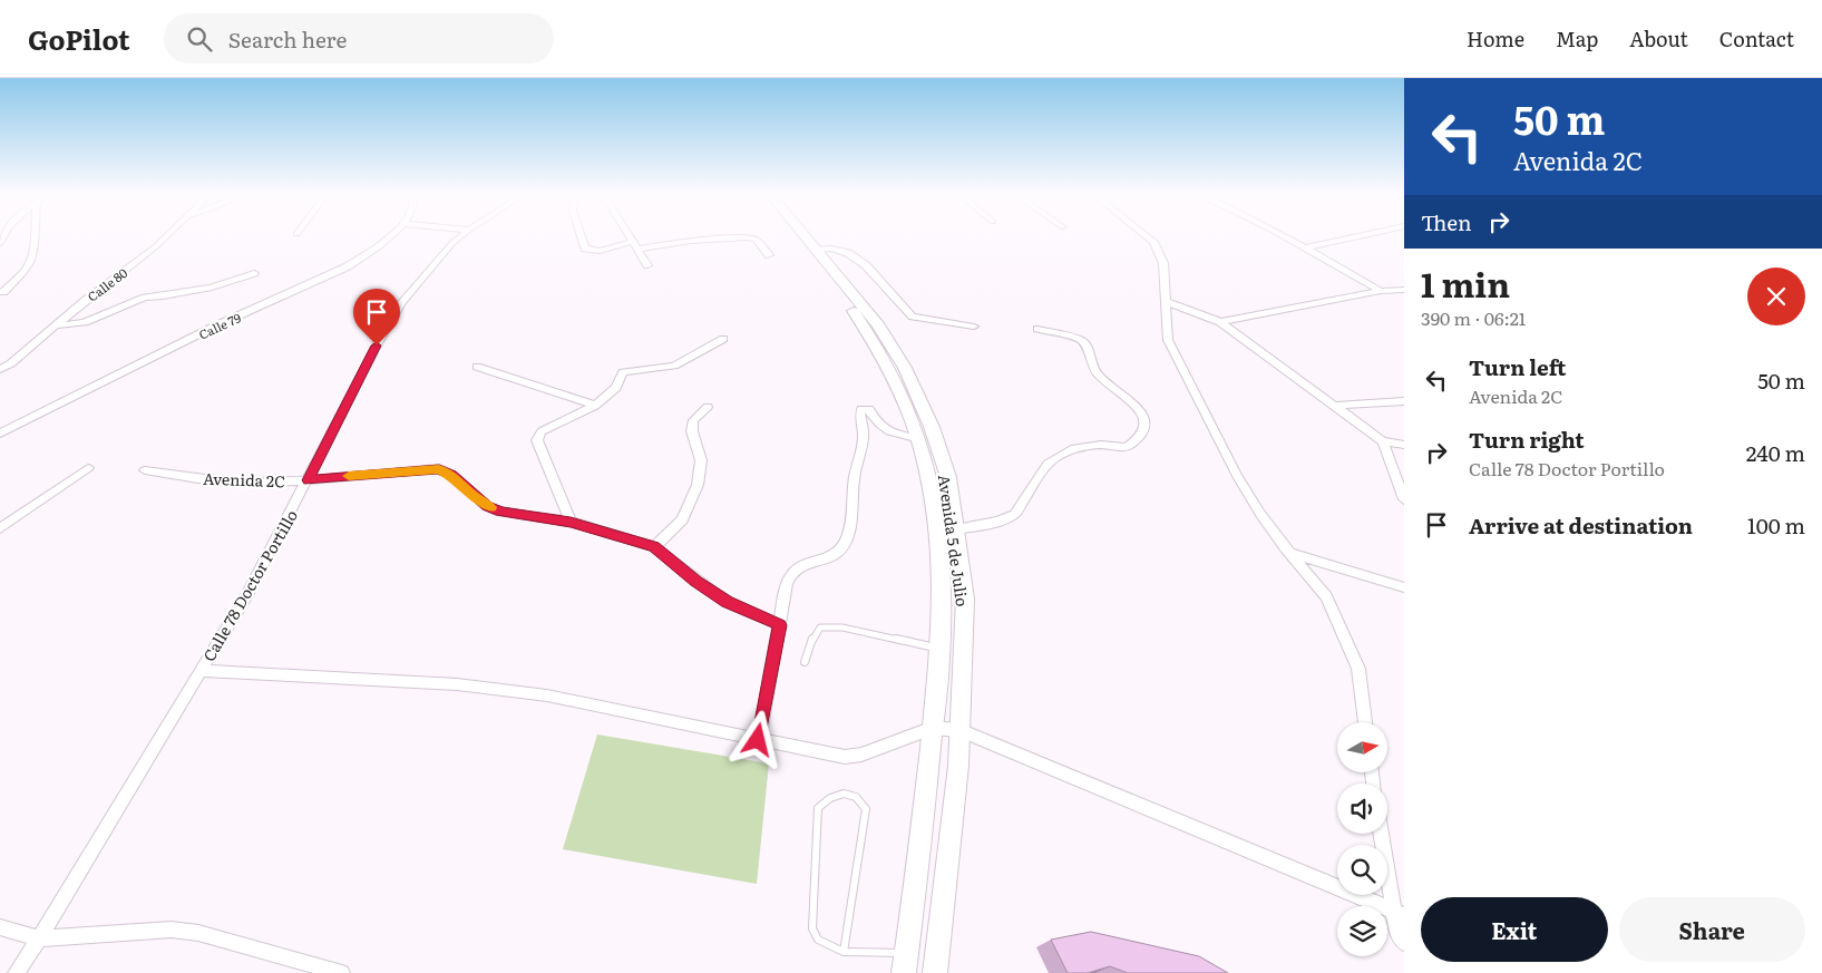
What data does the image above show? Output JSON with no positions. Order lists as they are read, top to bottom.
{
  "streets": {
    "main road": ["Avenida 5 de Julio"],
    "street": [
      "Calle 80",
      "Calle 79",
      "Avenida 2C",
      "Calle 78 Doctor Portillo"
    ]
  },
  "crossings": [
    ["Avenida 2C", "Calle 78 Doctor Portillo"]
  ],
  "north": "right",
  "page": {
    "header": "GoPilot",
    "search": "Search here",
    "nav": [
      "Home",
      "Map",
      "About",
      "Contact"
    ],
    "turn": ["50 m", "Avenida 2C"],
    "then": "Then",
    "heading": ["1 min", "390 m · 06:21"],
    "list": [
      {
        "name": "Turn left",
        "note": "Avenida 2C",
        "value": "50 m"
      },
      {
        "name": "Turn right",
        "note": "Calle 78 Doctor Portillo",
        "value": "240 m"
      },
      {
        "name": "Arrive at destination",
        "value": "100 m"
      }
    ],
    "buttons": ["Exit", "Share"]
  }
}
